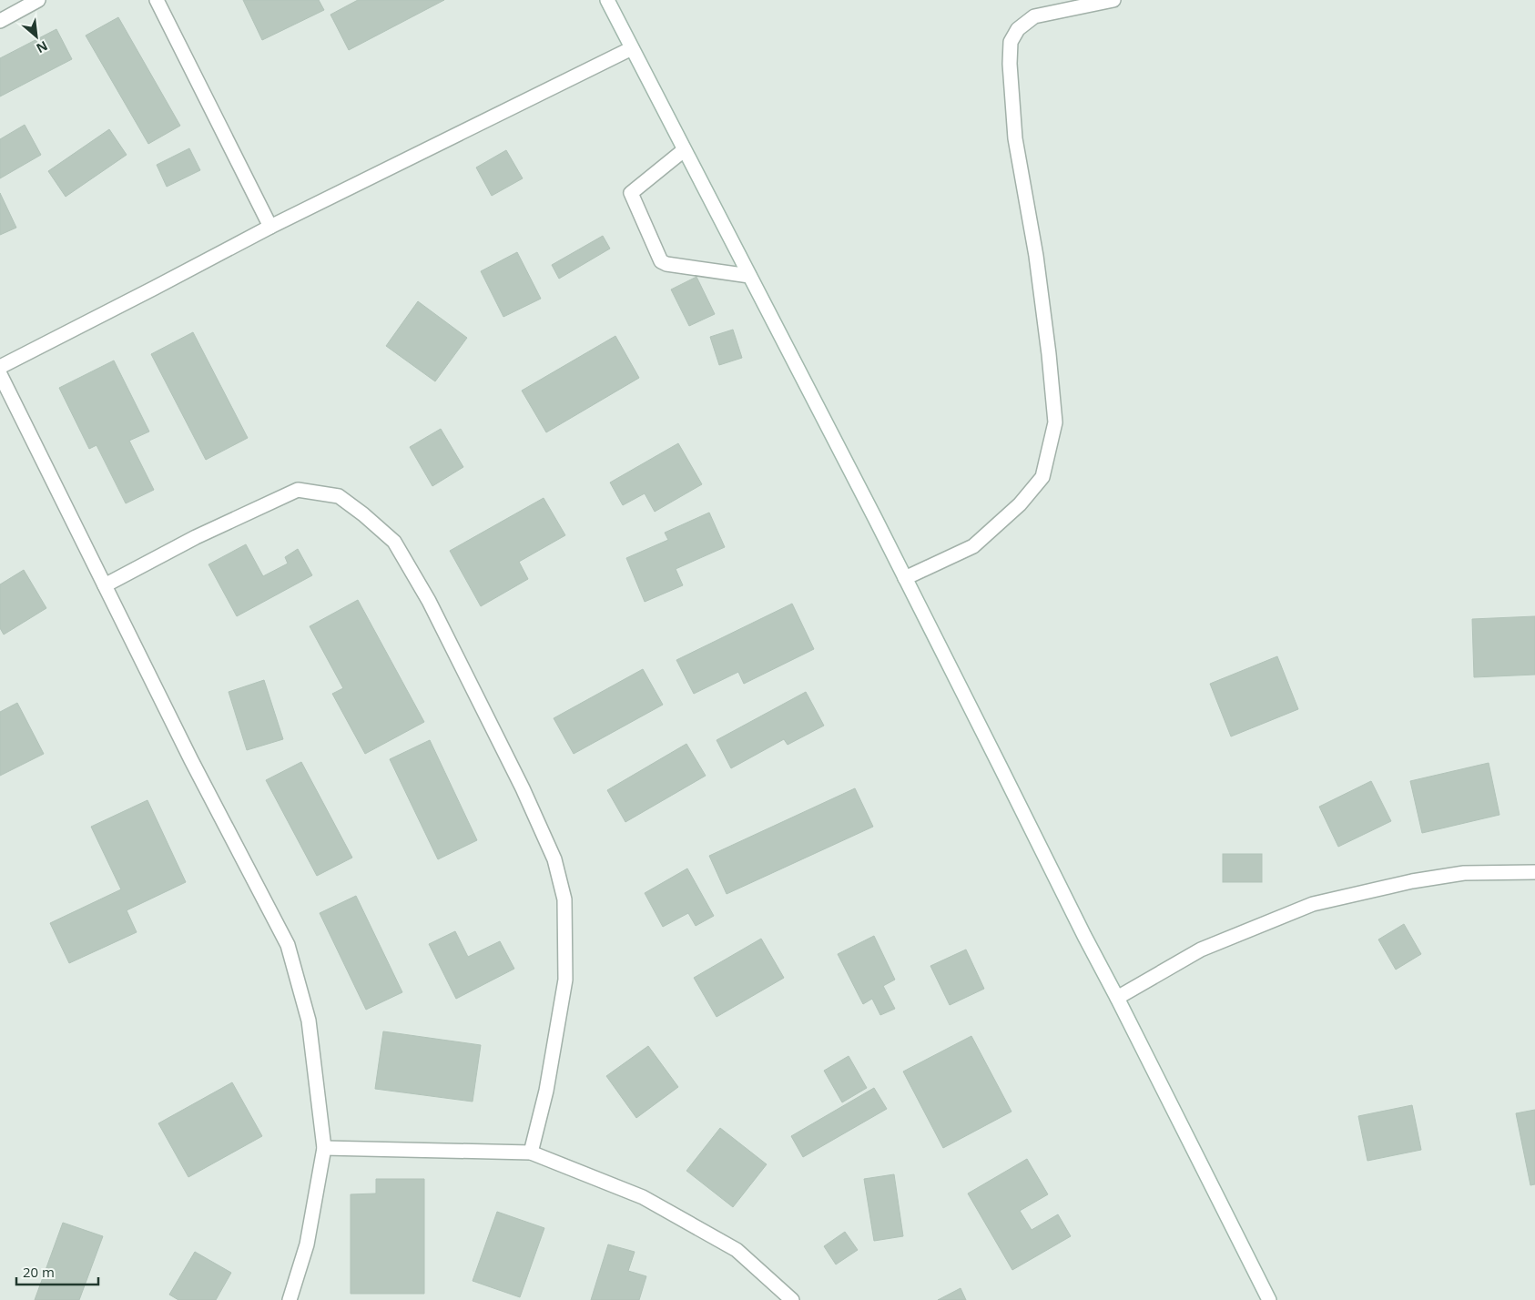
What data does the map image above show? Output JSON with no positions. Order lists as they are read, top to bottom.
{
  "scale_bar": "20 m",
  "north": "bottom right"
}
